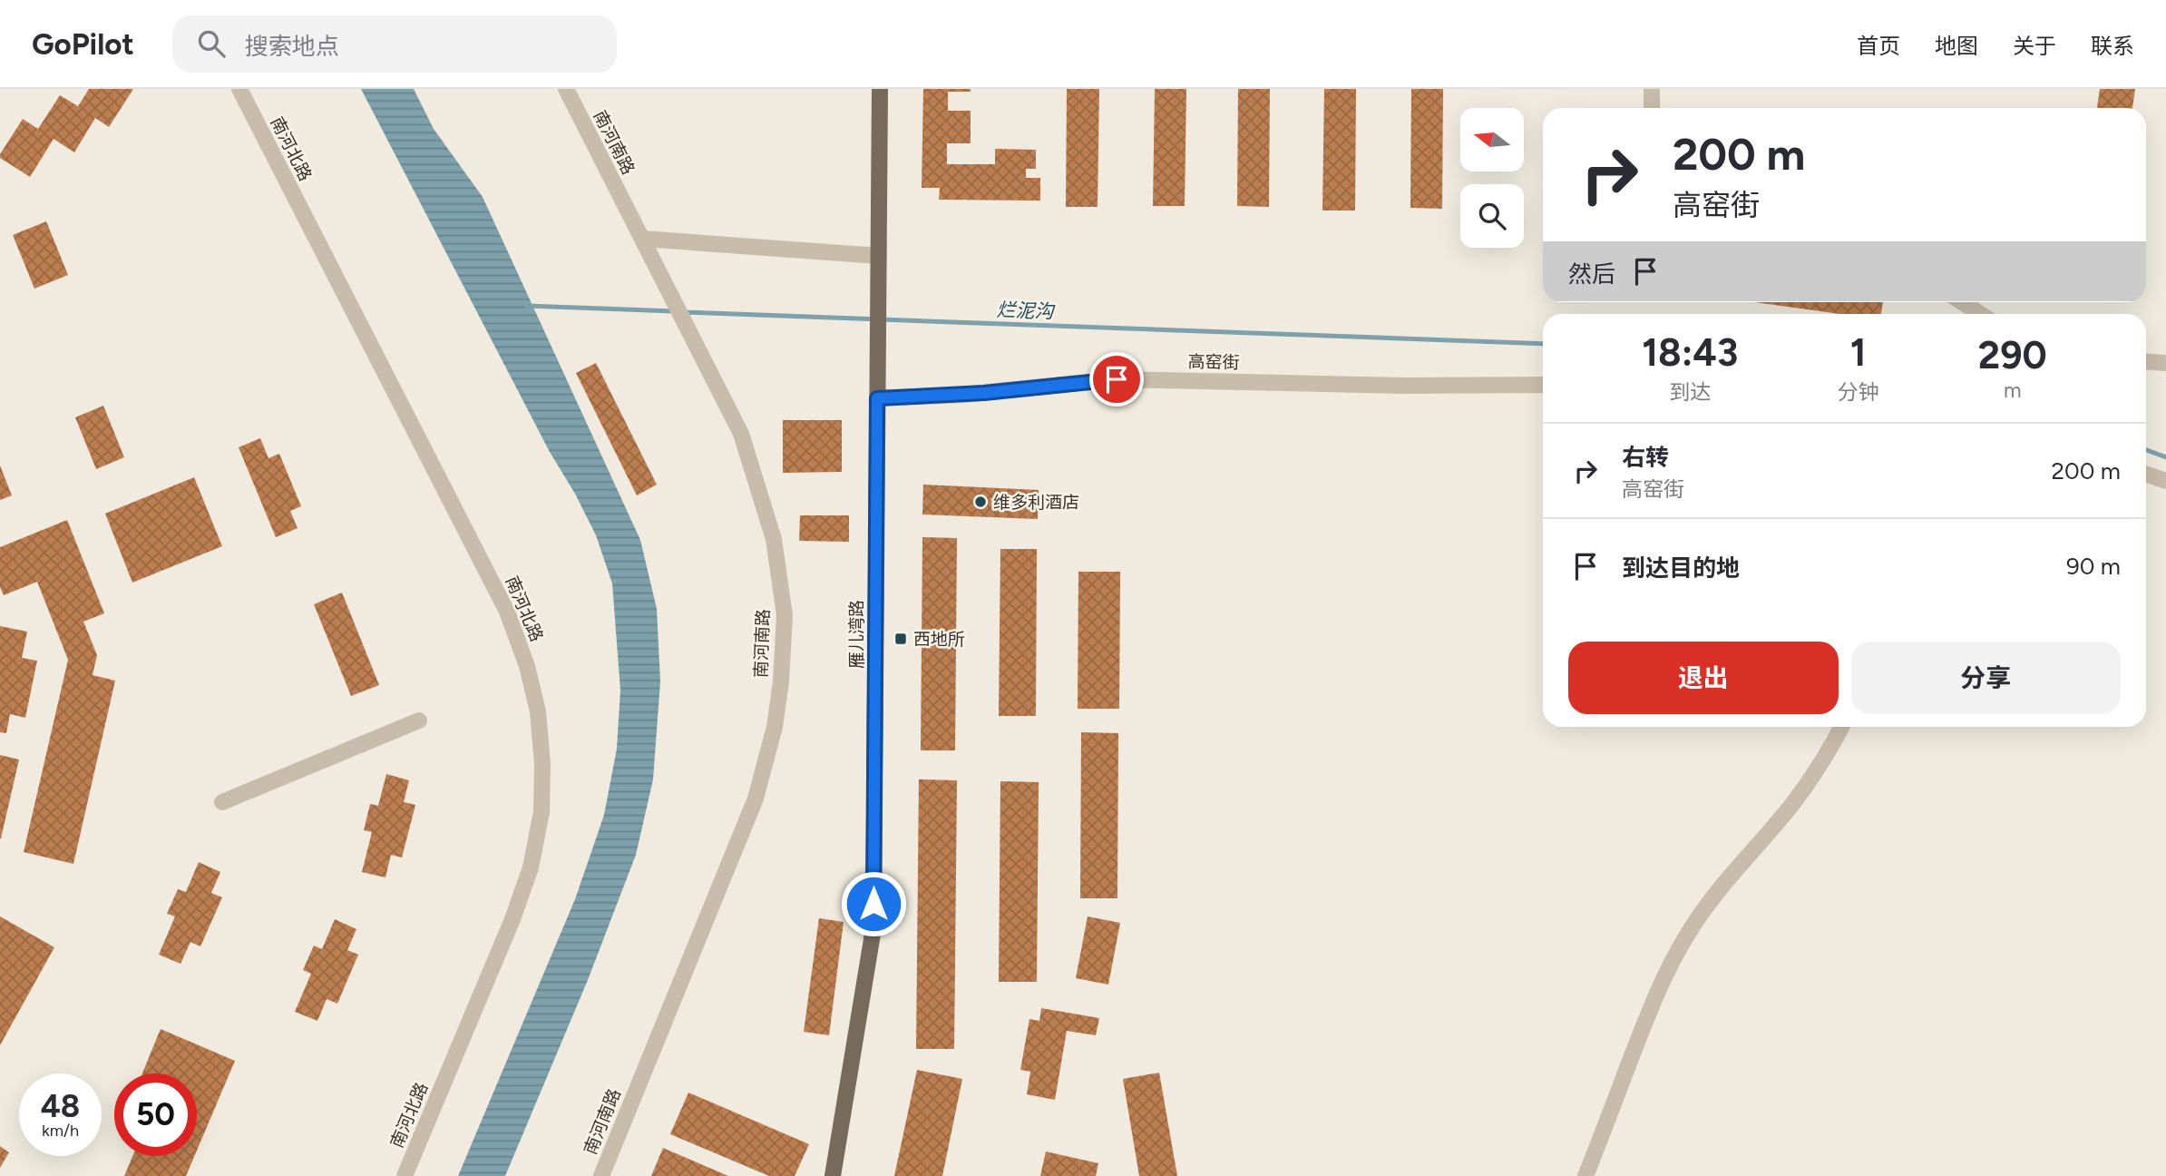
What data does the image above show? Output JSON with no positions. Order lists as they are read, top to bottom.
{
  "streets": {
    "main road": ["雁儿湾路"],
    "street": ["南河南路", "南河北路", "高窑街"]
  },
  "crossings": [
    ["高窑街", "雁儿湾路"]
  ],
  "water": ["烂泥沟"],
  "places": {
    "other": ["维多利酒店"],
    "transit": ["西地所"]
  },
  "north": "left",
  "page": {
    "header": "GoPilot",
    "search": "搜索地点",
    "nav": [
      "首页",
      "地图",
      "关于",
      "联系"
    ],
    "turn": ["200 m", "高窑街"],
    "then": "然后",
    "eta": [
      "18:43",
      "到达",
      "1",
      "分钟",
      "290",
      "m"
    ],
    "list": [
      {
        "name": "右转",
        "note": "高窑街",
        "value": "200 m"
      },
      {
        "name": "到达目的地",
        "value": "90 m"
      }
    ],
    "buttons": ["退出", "分享"],
    "speed": "48 km/h",
    "limit": "50"
  }
}
